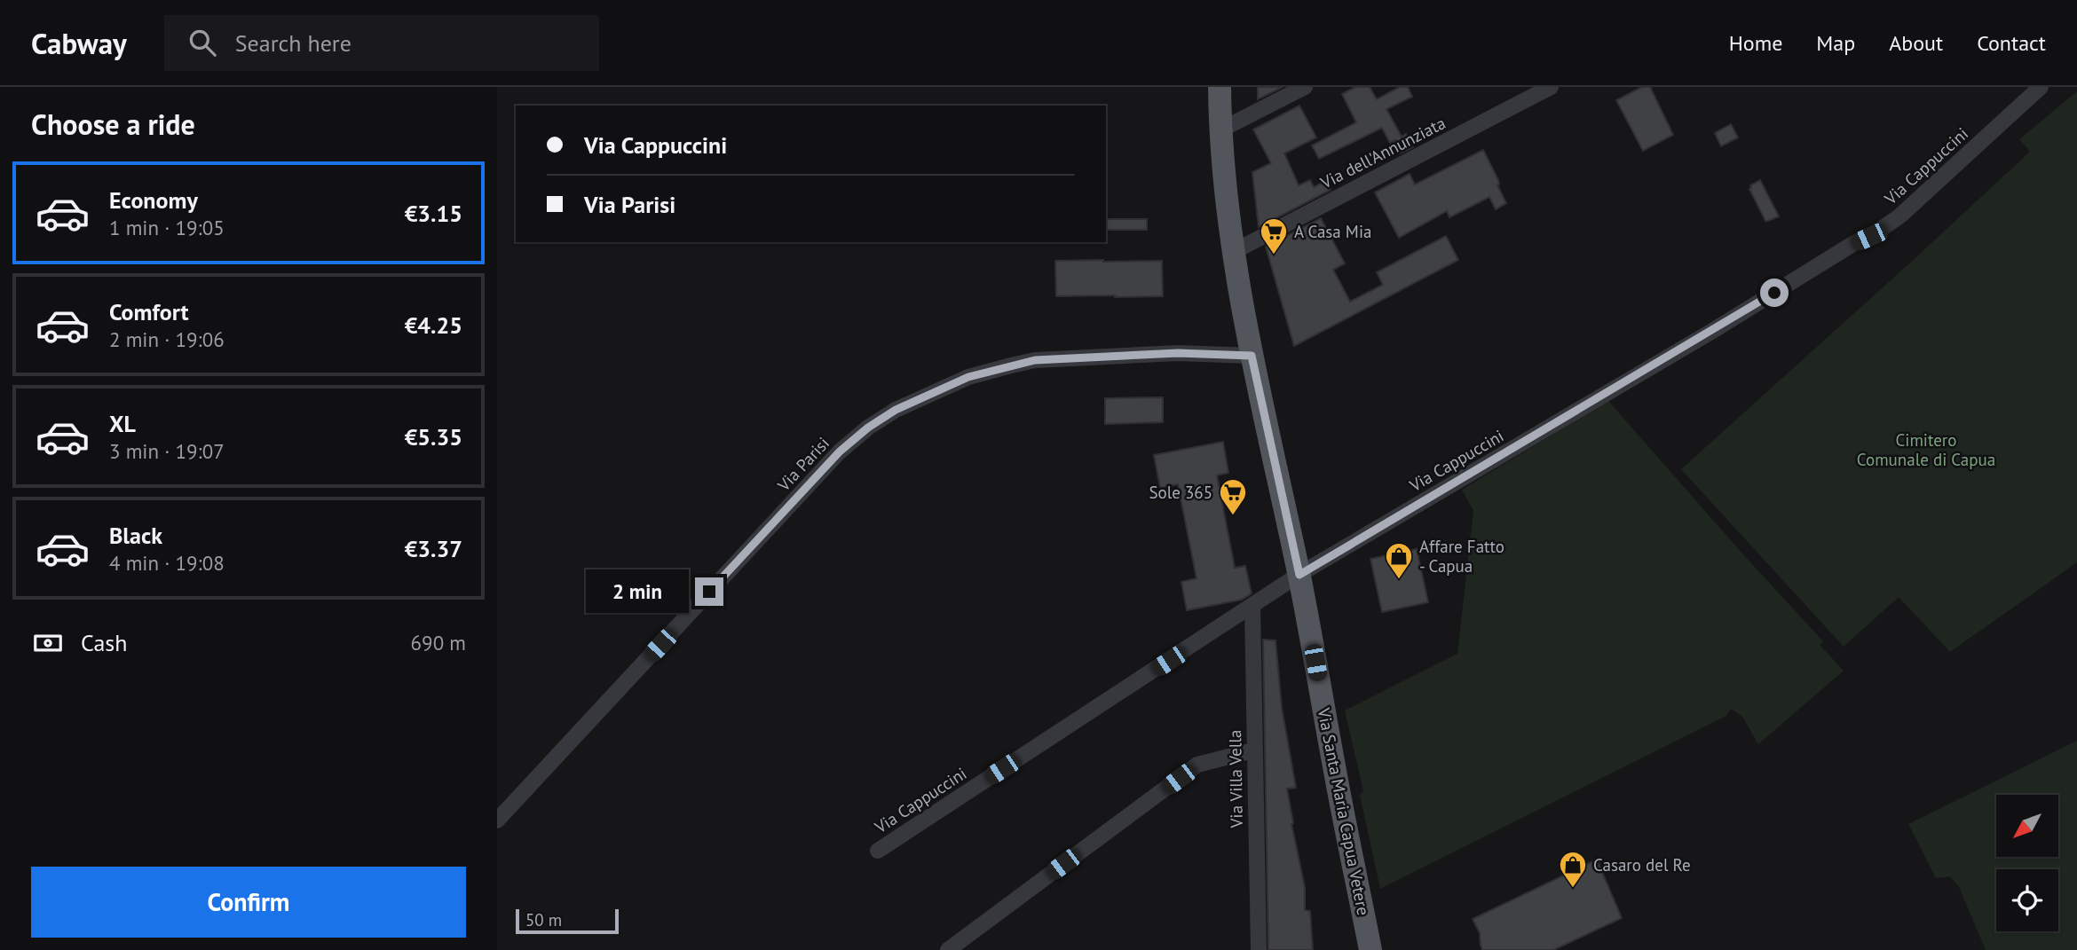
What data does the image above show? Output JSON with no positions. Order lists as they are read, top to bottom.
{
  "streets": {
    "main road": ["Via Santa Maria Capua Vetere"],
    "street": [
      "Via dell'Annunziata",
      "Via Cappuccini",
      "Via Parisi",
      "Via Villa Vella"
    ]
  },
  "crossings": [
    ["Via dell'Annunziata", "Via Santa Maria Capua Vetere"],
    ["Via Cappuccini", "Via Villa Vella"],
    ["Via Cappuccini", "Via Santa Maria Capua Vetere"],
    ["Via Parisi", "Via Santa Maria Capua Vetere"]
  ],
  "parks": ["Cimitero Comunale di Capua"],
  "places": {
    "supermarket": ["A Casa Mia", "Sole 365"],
    "shop": ["Affare Fatto - Capua", "Casaro del Re"]
  },
  "scale_bar": "50 m",
  "north": "bottom left",
  "page": {
    "header": "Cabway",
    "search": "Search here",
    "nav": [
      "Home",
      "Map",
      "About",
      "Contact"
    ],
    "heading": "Choose a ride",
    "banner": ["Via Cappuccini", "Via Parisi"],
    "list": [
      {
        "name": "Economy",
        "note": "1 min · 19:05",
        "value": "€3.15"
      },
      {
        "name": "Comfort",
        "note": "2 min · 19:06",
        "value": "€4.25"
      },
      {
        "name": "XL",
        "note": "3 min · 19:07",
        "value": "€5.35"
      },
      {
        "name": "Black",
        "note": "4 min · 19:08",
        "value": "€3.37"
      }
    ],
    "bubble": "2 min",
    "pay": ["Cash", "690 m"],
    "buttons": "Confirm",
    "scale": "50 m"
  }
}
